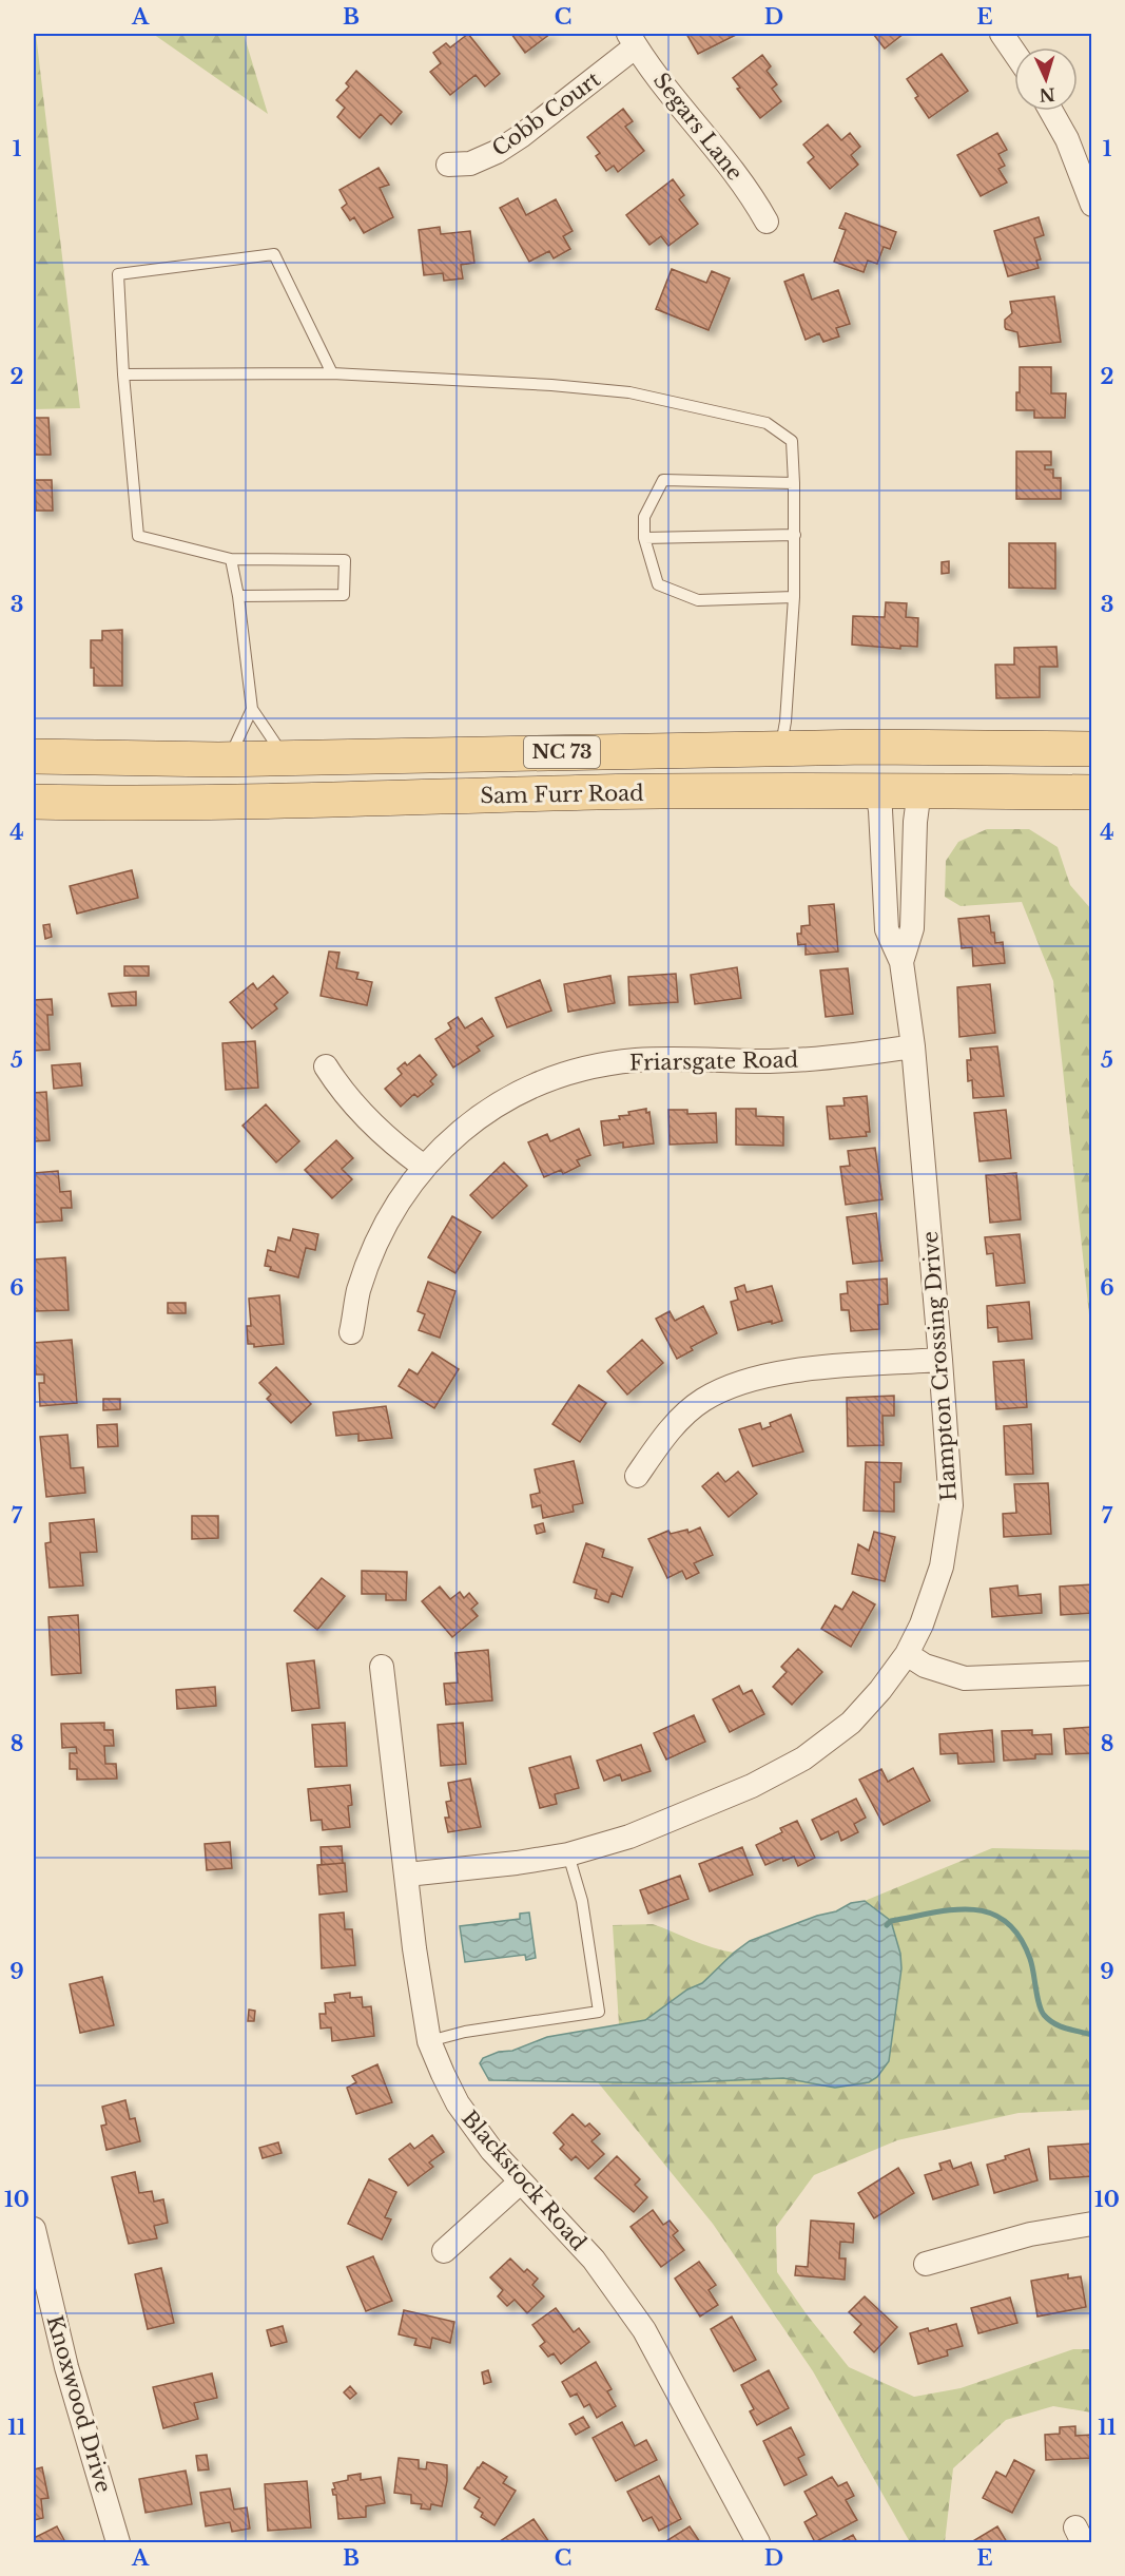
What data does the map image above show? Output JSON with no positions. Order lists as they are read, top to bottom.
{
  "streets": {
    "main road": ["NC 73", "Sam Furr Road"],
    "street": [
      "Cobb Court",
      "Segars Lane",
      "Friarsgate Road",
      "Hampton Crossing Drive",
      "Blackstock Road",
      "Knoxwood Drive"
    ]
  },
  "crossings": [
    ["Cobb Court", "Segars Lane"],
    ["Sam Furr Road", "Hampton Crossing Drive"],
    ["Friarsgate Road", "Hampton Crossing Drive"],
    ["Hampton Crossing Drive", "Blackstock Road"]
  ],
  "north": "bottom",
  "grid": {
    "columns": [
      "A",
      "B",
      "C",
      "D",
      "E"
    ],
    "rows": [
      "1",
      "2",
      "3",
      "4",
      "5",
      "6",
      "7",
      "8",
      "9",
      "10",
      "11"
    ]
  }
}
